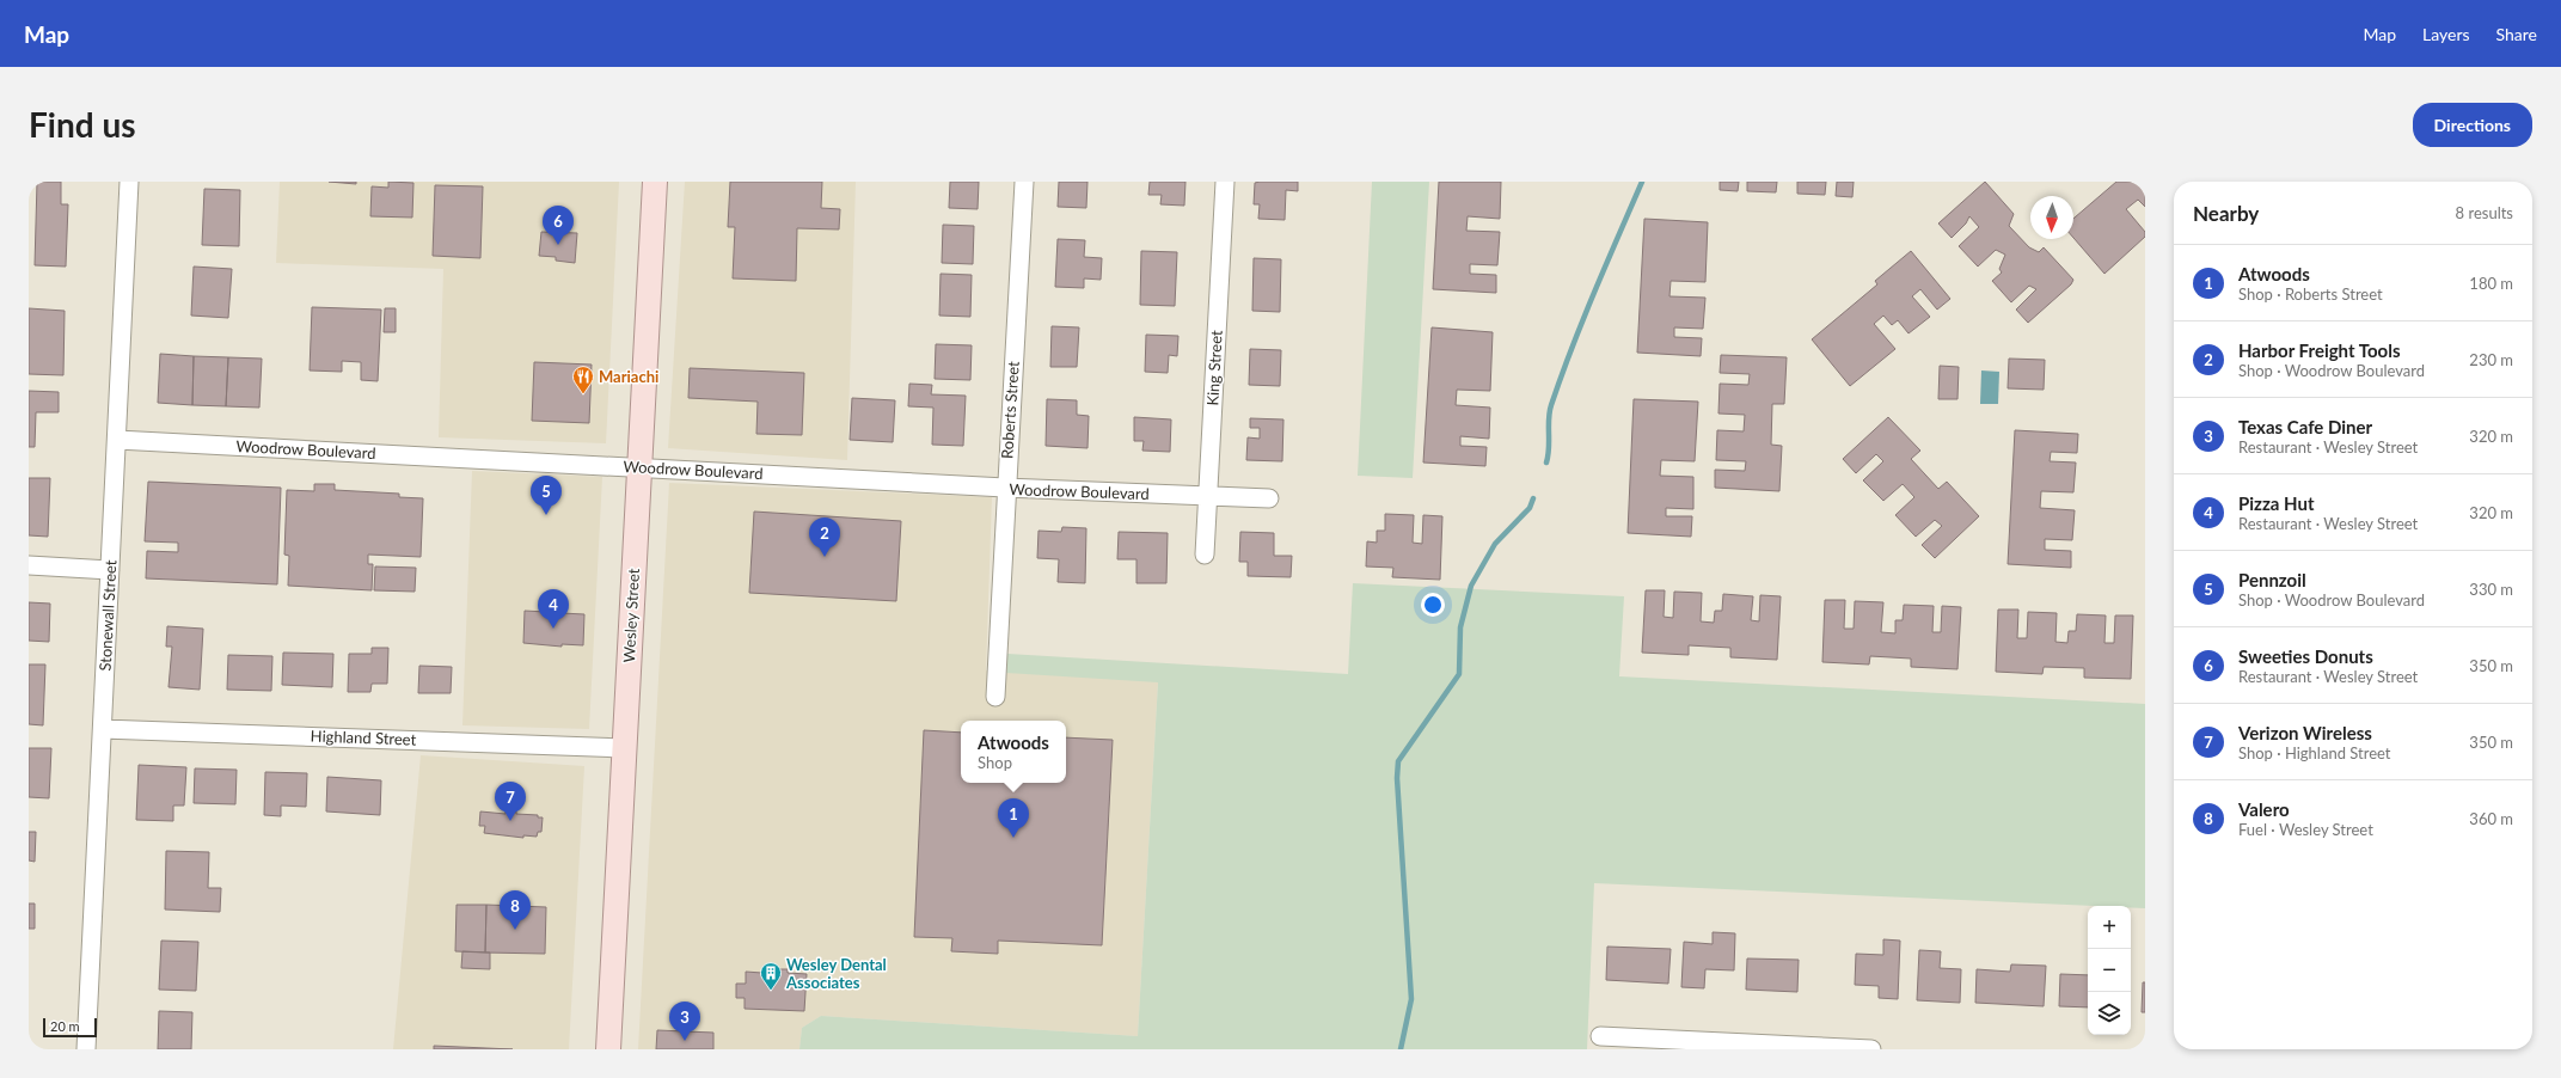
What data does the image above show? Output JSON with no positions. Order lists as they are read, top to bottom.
{
  "streets": {
    "main road": ["Wesley Street"],
    "street": [
      "King Street",
      "Roberts Street",
      "Woodrow Boulevard",
      "Stonewall Street",
      "Highland Street"
    ]
  },
  "crossings": [
    ["King Street", "Woodrow Boulevard"],
    ["Roberts Street", "Woodrow Boulevard"],
    ["Woodrow Boulevard", "Stonewall Street"],
    ["Woodrow Boulevard", "Wesley Street"],
    ["Stonewall Street", "Highland Street"],
    ["Wesley Street", "Highland Street"]
  ],
  "places": {
    "restaurant": ["Mariachi"],
    "building": ["Wesley Dental Associates"]
  },
  "scale_bar": "20 m",
  "north": "bottom",
  "page": {
    "header": "Map",
    "nav": ["Map", "Layers", "Share"],
    "buttons": "Directions",
    "title": "Find us",
    "heading": ["Nearby", "8 results"],
    "pins": [
      "6",
      "5",
      "2",
      "4",
      "7",
      "1",
      "8",
      "3"
    ],
    "list": [
      {
        "mark": "1",
        "name": "Atwoods",
        "note": "Shop · Roberts Street",
        "value": "180 m"
      },
      {
        "mark": "2",
        "name": "Harbor Freight Tools",
        "note": "Shop · Woodrow Boulevard",
        "value": "230 m"
      },
      {
        "mark": "3",
        "name": "Texas Cafe Diner",
        "note": "Restaurant · Wesley Street",
        "value": "320 m"
      },
      {
        "mark": "4",
        "name": "Pizza Hut",
        "note": "Restaurant · Wesley Street",
        "value": "320 m"
      },
      {
        "mark": "5",
        "name": "Pennzoil",
        "note": "Shop · Woodrow Boulevard",
        "value": "330 m"
      },
      {
        "mark": "6",
        "name": "Sweeties Donuts",
        "note": "Restaurant · Wesley Street",
        "value": "350 m"
      },
      {
        "mark": "7",
        "name": "Verizon Wireless",
        "note": "Shop · Highland Street",
        "value": "350 m"
      },
      {
        "mark": "8",
        "name": "Valero",
        "note": "Fuel · Wesley Street",
        "value": "360 m"
      }
    ],
    "popup": ["Atwoods", "Shop"],
    "map_buttons": ["+", "−"],
    "scale": "20 m"
  }
}
